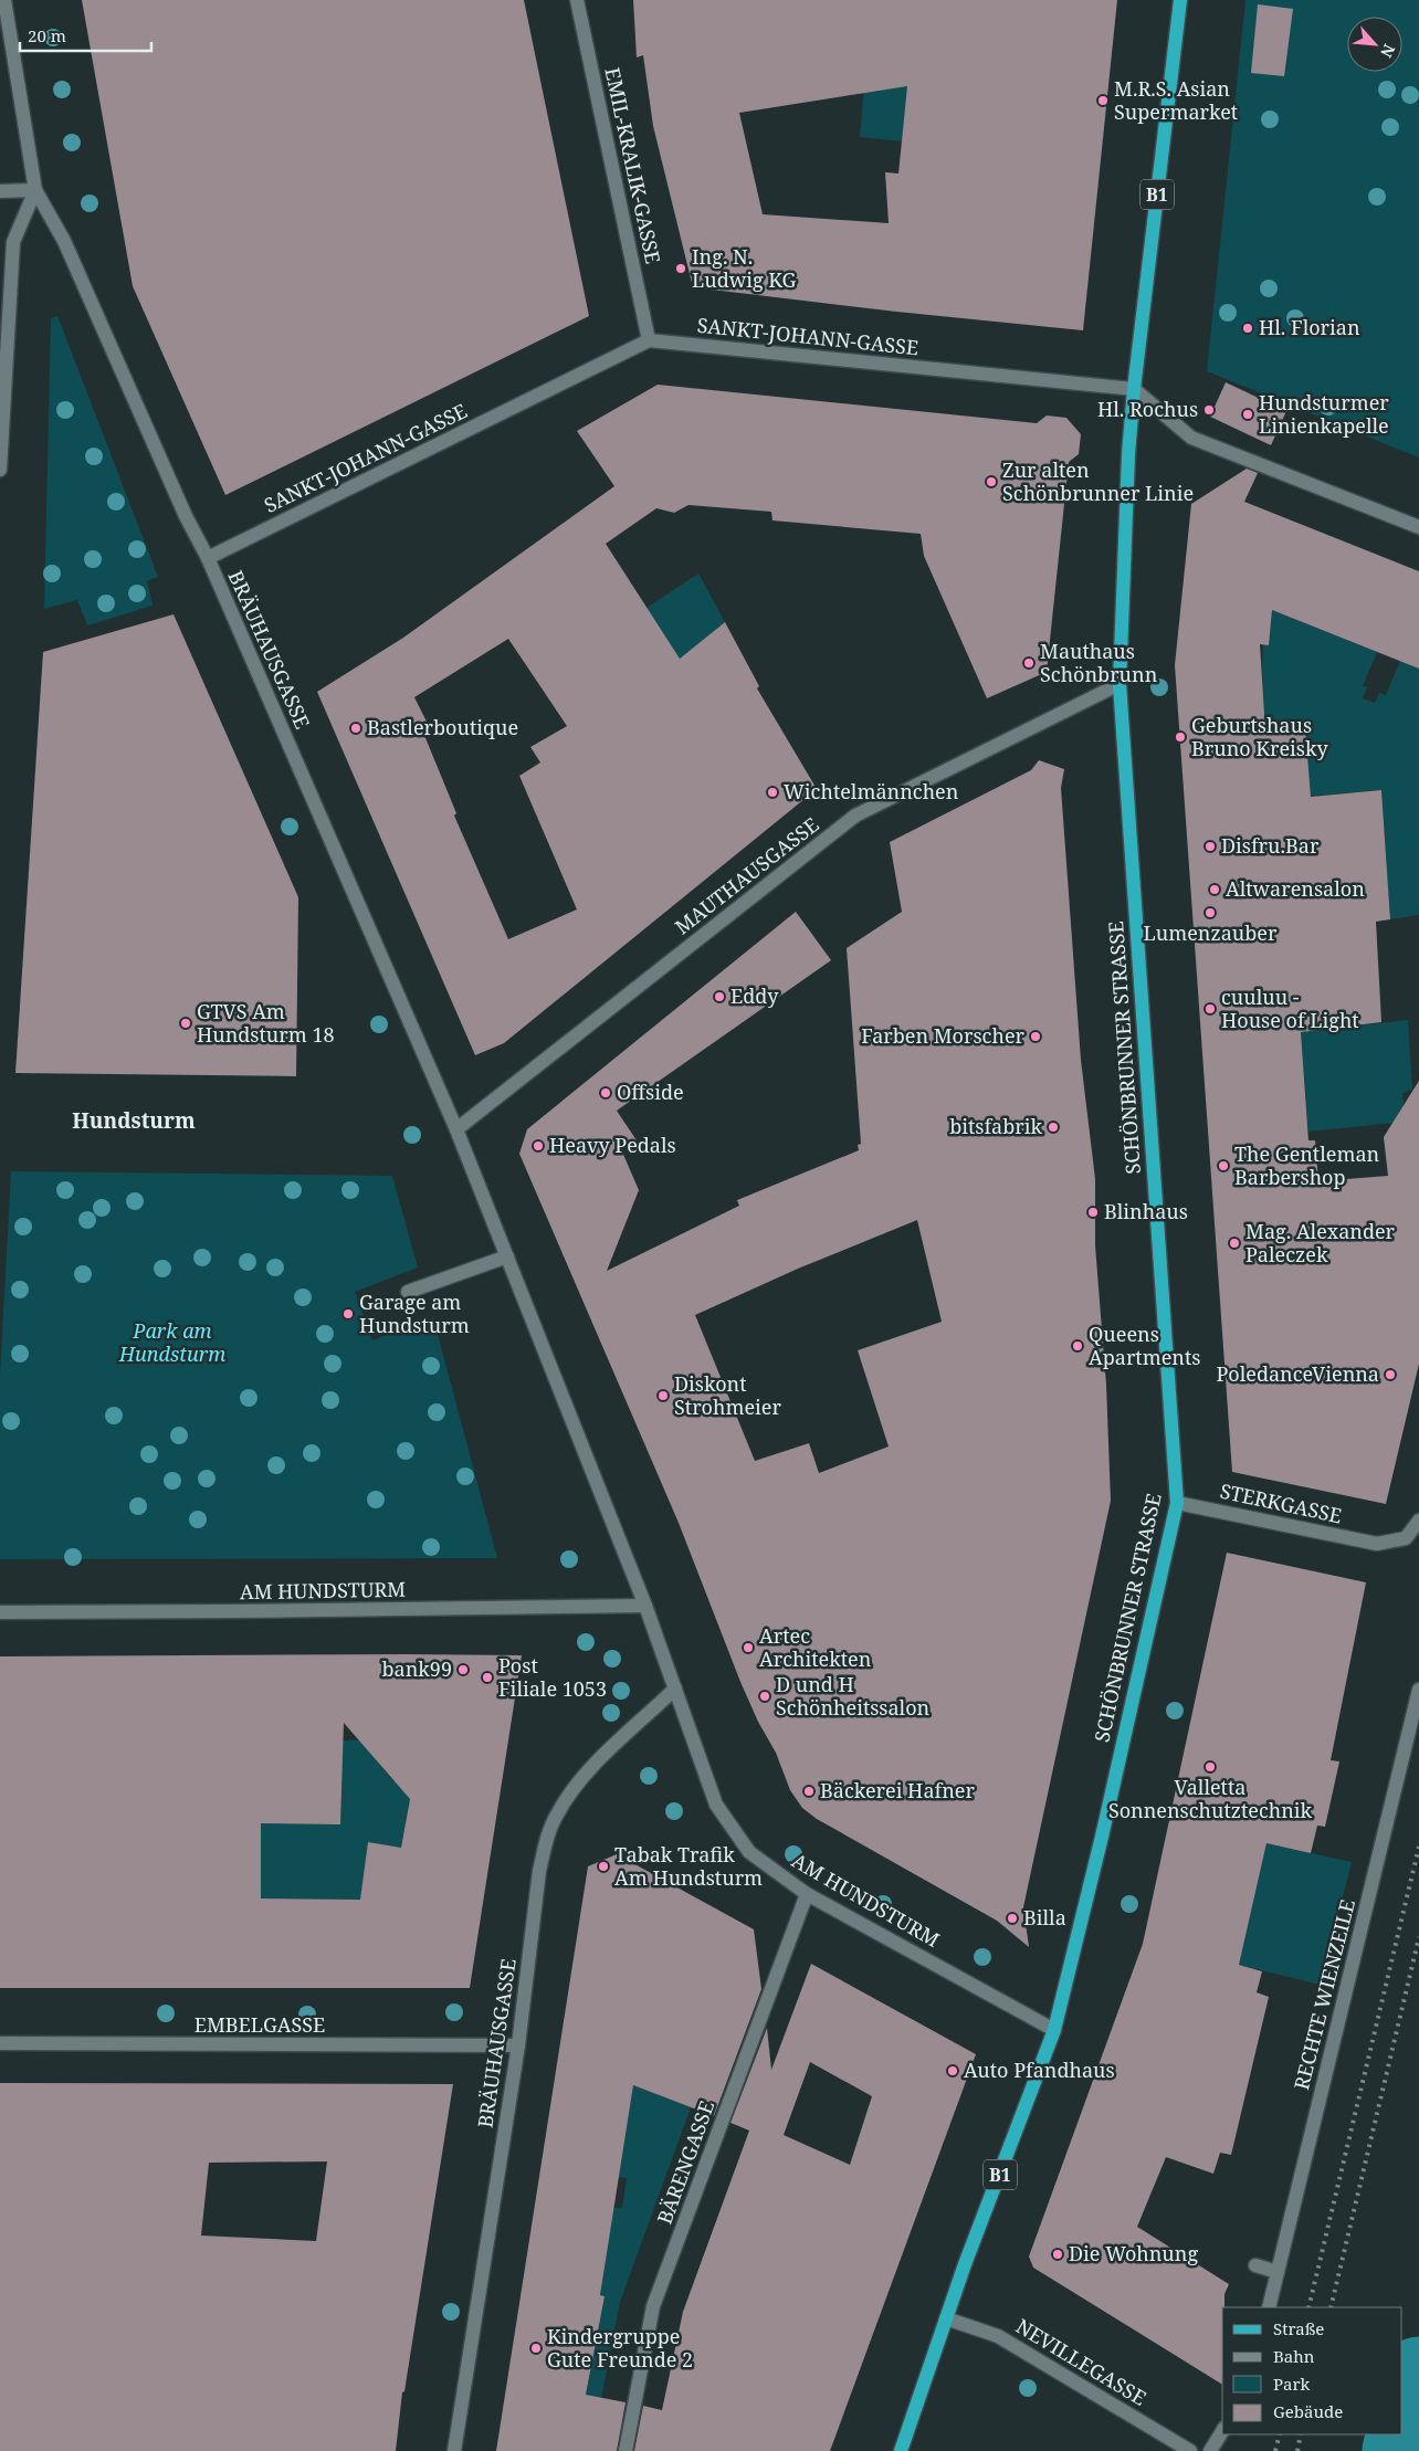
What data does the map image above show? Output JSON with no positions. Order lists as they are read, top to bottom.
{
  "streets": {
    "main road": ["B1", "SCHÖNBRUNNER STRASSE"],
    "street": [
      "EMIL-KRALIK-GASSE",
      "SANKT-JOHANN-GASSE",
      "BRÄUHAUSGASSE",
      "MAUTHAUSGASSE",
      "STERKGASSE",
      "AM HUNDSTURM",
      "RECHTE WIENZEILE",
      "EMBELGASSE",
      "BÄRENGASSE",
      "NEVILLEGASSE"
    ]
  },
  "crossings": [
    ["EMIL-KRALIK-GASSE", "SANKT-JOHANN-GASSE"],
    ["SANKT-JOHANN-GASSE", "BRÄUHAUSGASSE"],
    ["SANKT-JOHANN-GASSE", "SCHÖNBRUNNER STRASSE"],
    ["BRÄUHAUSGASSE", "MAUTHAUSGASSE"],
    ["BRÄUHAUSGASSE", "AM HUNDSTURM"],
    ["BRÄUHAUSGASSE", "EMBELGASSE"],
    ["MAUTHAUSGASSE", "SCHÖNBRUNNER STRASSE"],
    ["MAUTHAUSGASSE", "AM HUNDSTURM"],
    ["SCHÖNBRUNNER STRASSE", "STERKGASSE"],
    ["SCHÖNBRUNNER STRASSE", "AM HUNDSTURM"],
    ["SCHÖNBRUNNER STRASSE", "NEVILLEGASSE"],
    ["AM HUNDSTURM", "BÄRENGASSE"]
  ],
  "districts": ["Hundsturm"],
  "parks": ["Park am Hundsturm"],
  "places": [
    "M.R.S. Asian Supermarket",
    "Ing. N. Ludwig KG",
    "Hl. Florian",
    "Hl. Rochus",
    "Hundsturmer Linienkapelle",
    "Zur alten Schönbrunner Linie",
    "Mauthaus Schönbrunn",
    "Bastlerboutique",
    "Geburtshaus Bruno Kreisky",
    "Wichtelmännchen",
    "Disfru.Bar",
    "Altwarensalon",
    "Lumenzauber",
    "Eddy",
    "cuuluu - House of Light",
    "GTVS Am Hundsturm 18",
    "Farben Morscher",
    "Offside",
    "bitsfabrik",
    "Heavy Pedals",
    "The Gentleman Barbershop",
    "Blinhaus",
    "Mag. Alexander Paleczek",
    "Garage am Hundsturm",
    "Queens Apartments",
    "PoledanceVienna",
    "Diskont Strohmeier",
    "Artec Architekten",
    "bank99",
    "Post Filiale 1053",
    "D und H Schönheitssalon",
    "Valletta Sonnenschutztechnik",
    "Bäckerei Hafner",
    "Tabak Trafik Am Hundsturm",
    "Billa",
    "Auto Pfandhaus",
    "Die Wohnung",
    "Kindergruppe Gute Freunde 2"
  ],
  "legend": [
    "Straße",
    "Bahn",
    "Park",
    "Gebäude"
  ],
  "scale_bar": "20 m",
  "north": "bottom right"
}
